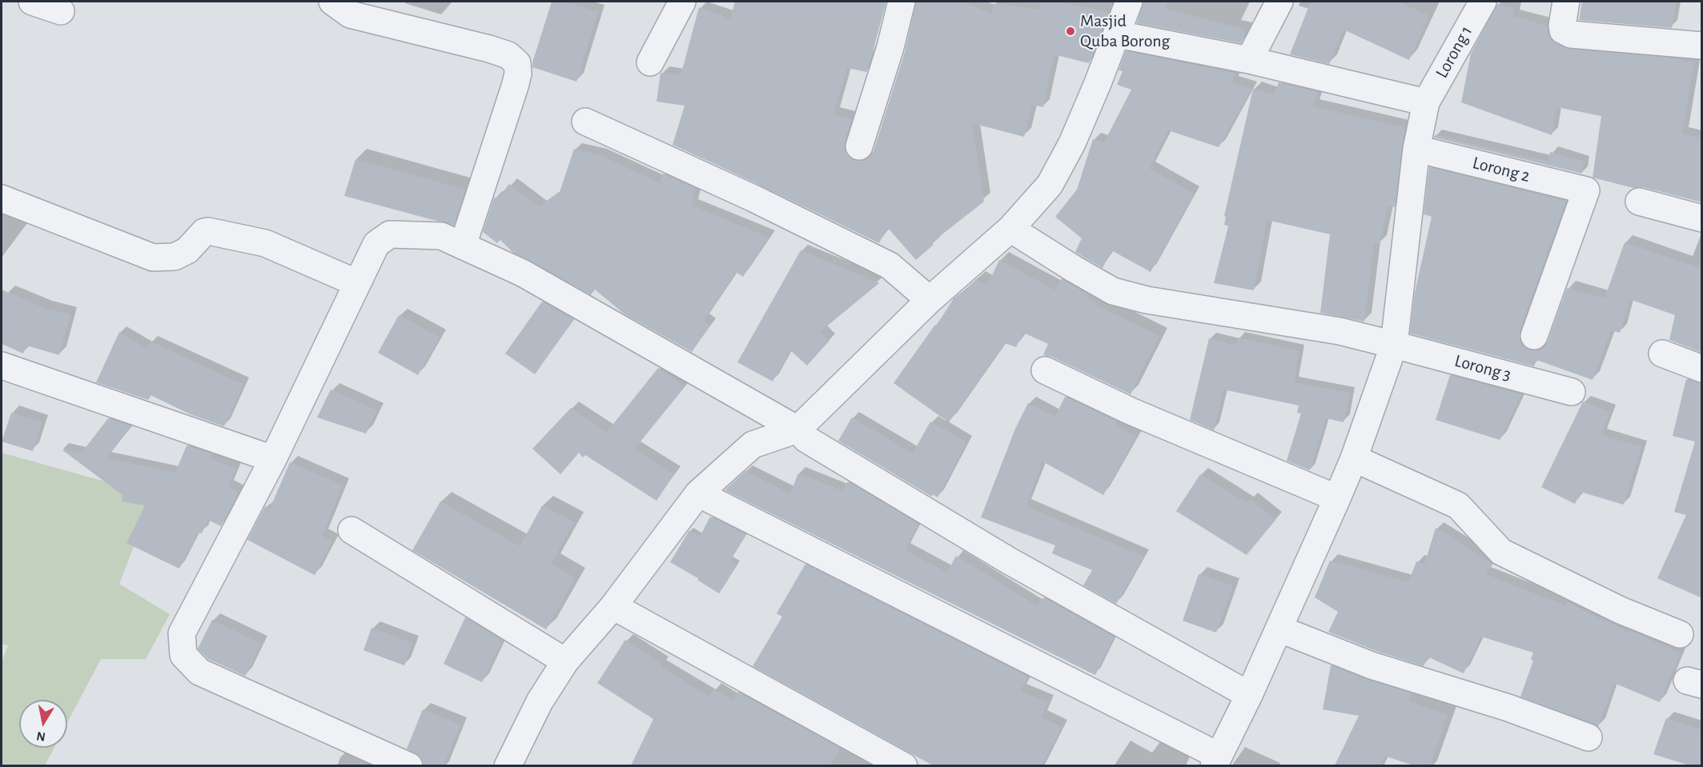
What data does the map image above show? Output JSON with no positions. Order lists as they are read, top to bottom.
{
  "streets": {
    "street": ["Lorong 1", "Lorong 2", "Lorong 3"]
  },
  "crossings": [
    ["Lorong 1", "Lorong 2"],
    ["Lorong 1", "Lorong 3"]
  ],
  "places": ["Masjid Quba Borong"],
  "north": "bottom"
}
